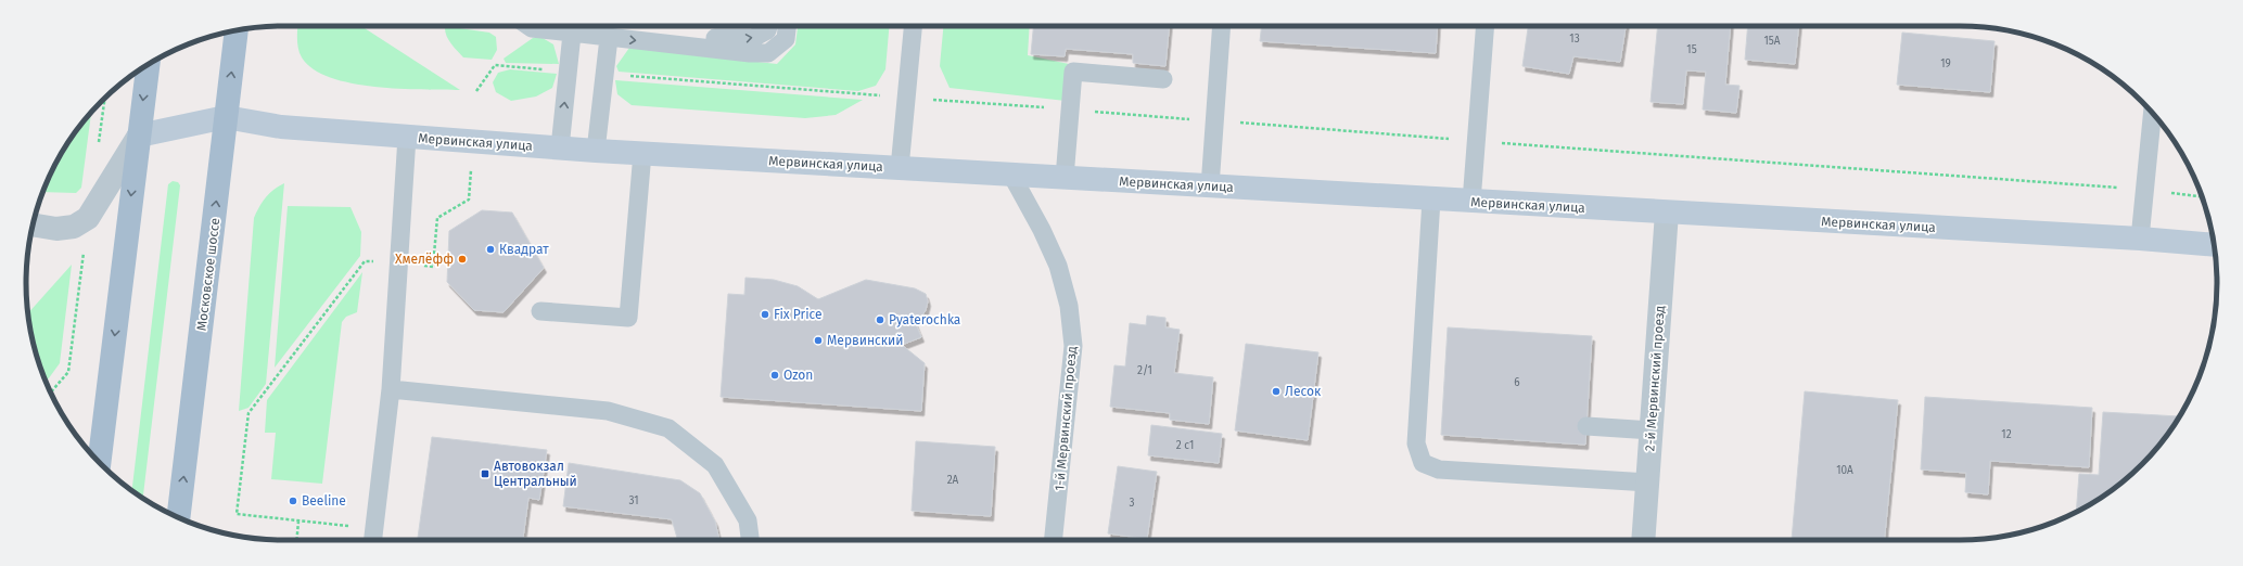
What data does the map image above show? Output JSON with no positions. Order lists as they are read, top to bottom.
{
  "streets": {
    "main road": ["Московское шоссе"],
    "street": ["Мервинская улица", "2-й Мервинский проезд"],
    "lane": ["1-й Мервинский проезд"]
  },
  "crossings": [
    ["Мервинская улица", "Московское шоссе"],
    ["Мервинская улица", "2-й Мервинский проезд"],
    ["Мервинская улица", "1-й Мервинский проезд"]
  ],
  "places": {
    "other": [
      "Квадрат",
      "Хмелёфф",
      "Fix Price",
      "Pyaterochka",
      "Мервинский",
      "Ozon",
      "Лесок",
      "Beeline"
    ],
    "transit": ["Автовокзал Центральный"]
  },
  "house_numbers": [
    "13",
    "15А",
    "15",
    "19",
    "2/1",
    "6",
    "12",
    "2 с1",
    "10А",
    "2А",
    "31",
    "3"
  ]
}
